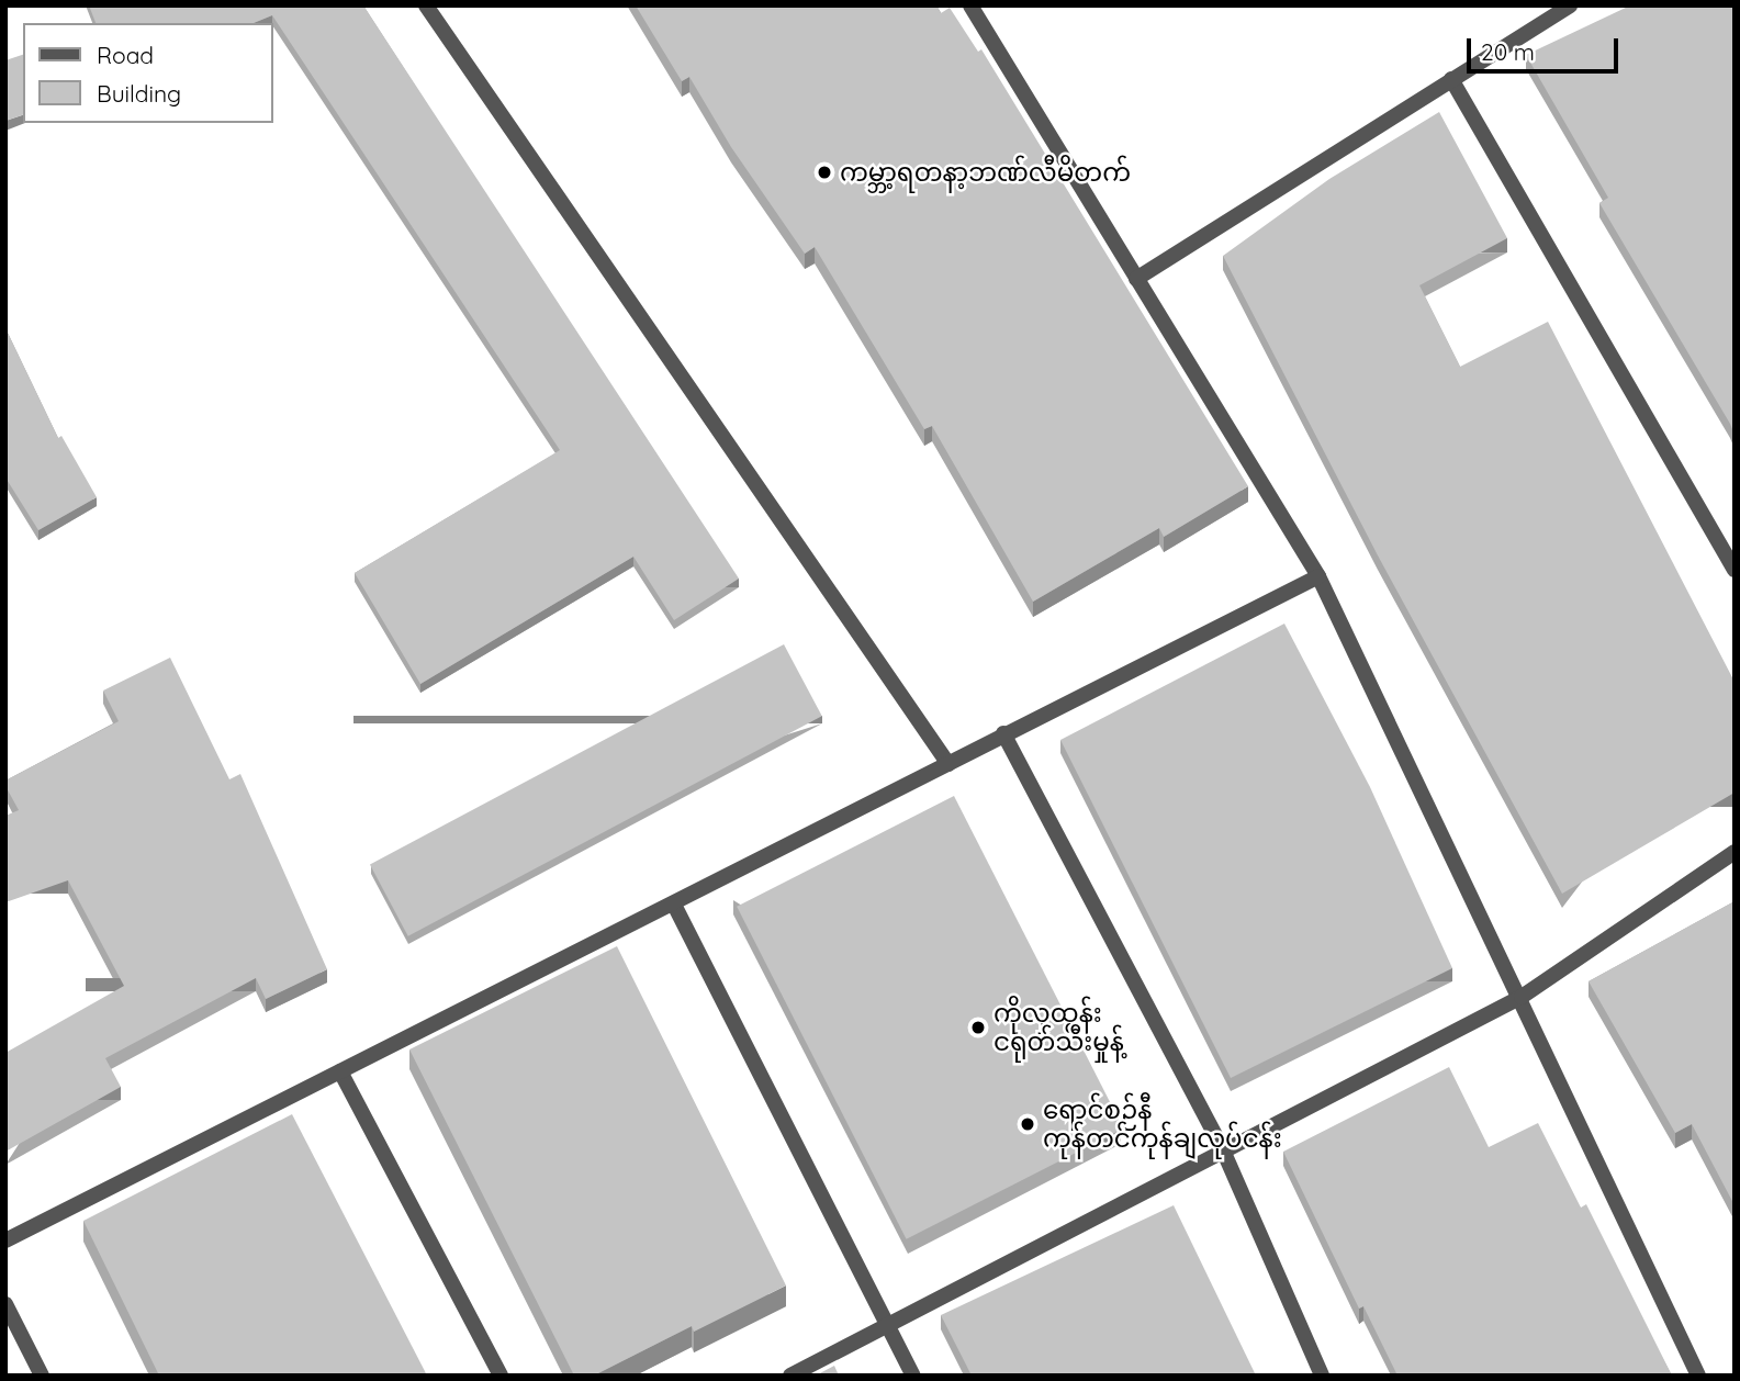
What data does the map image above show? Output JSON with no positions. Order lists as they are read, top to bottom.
{
  "places": ["ကမ္ဘာ့ရတနာ့ဘဏ်လီမိတက်", "ကိုလှထွန်း ငရုတ်သီးမှုန့်", "ရောင်စဉ်နီ ကုန်တင်ကုန်ချလုပ်ငန်း"],
  "legend": ["Road", "Building"],
  "scale_bar": "20 m"
}
